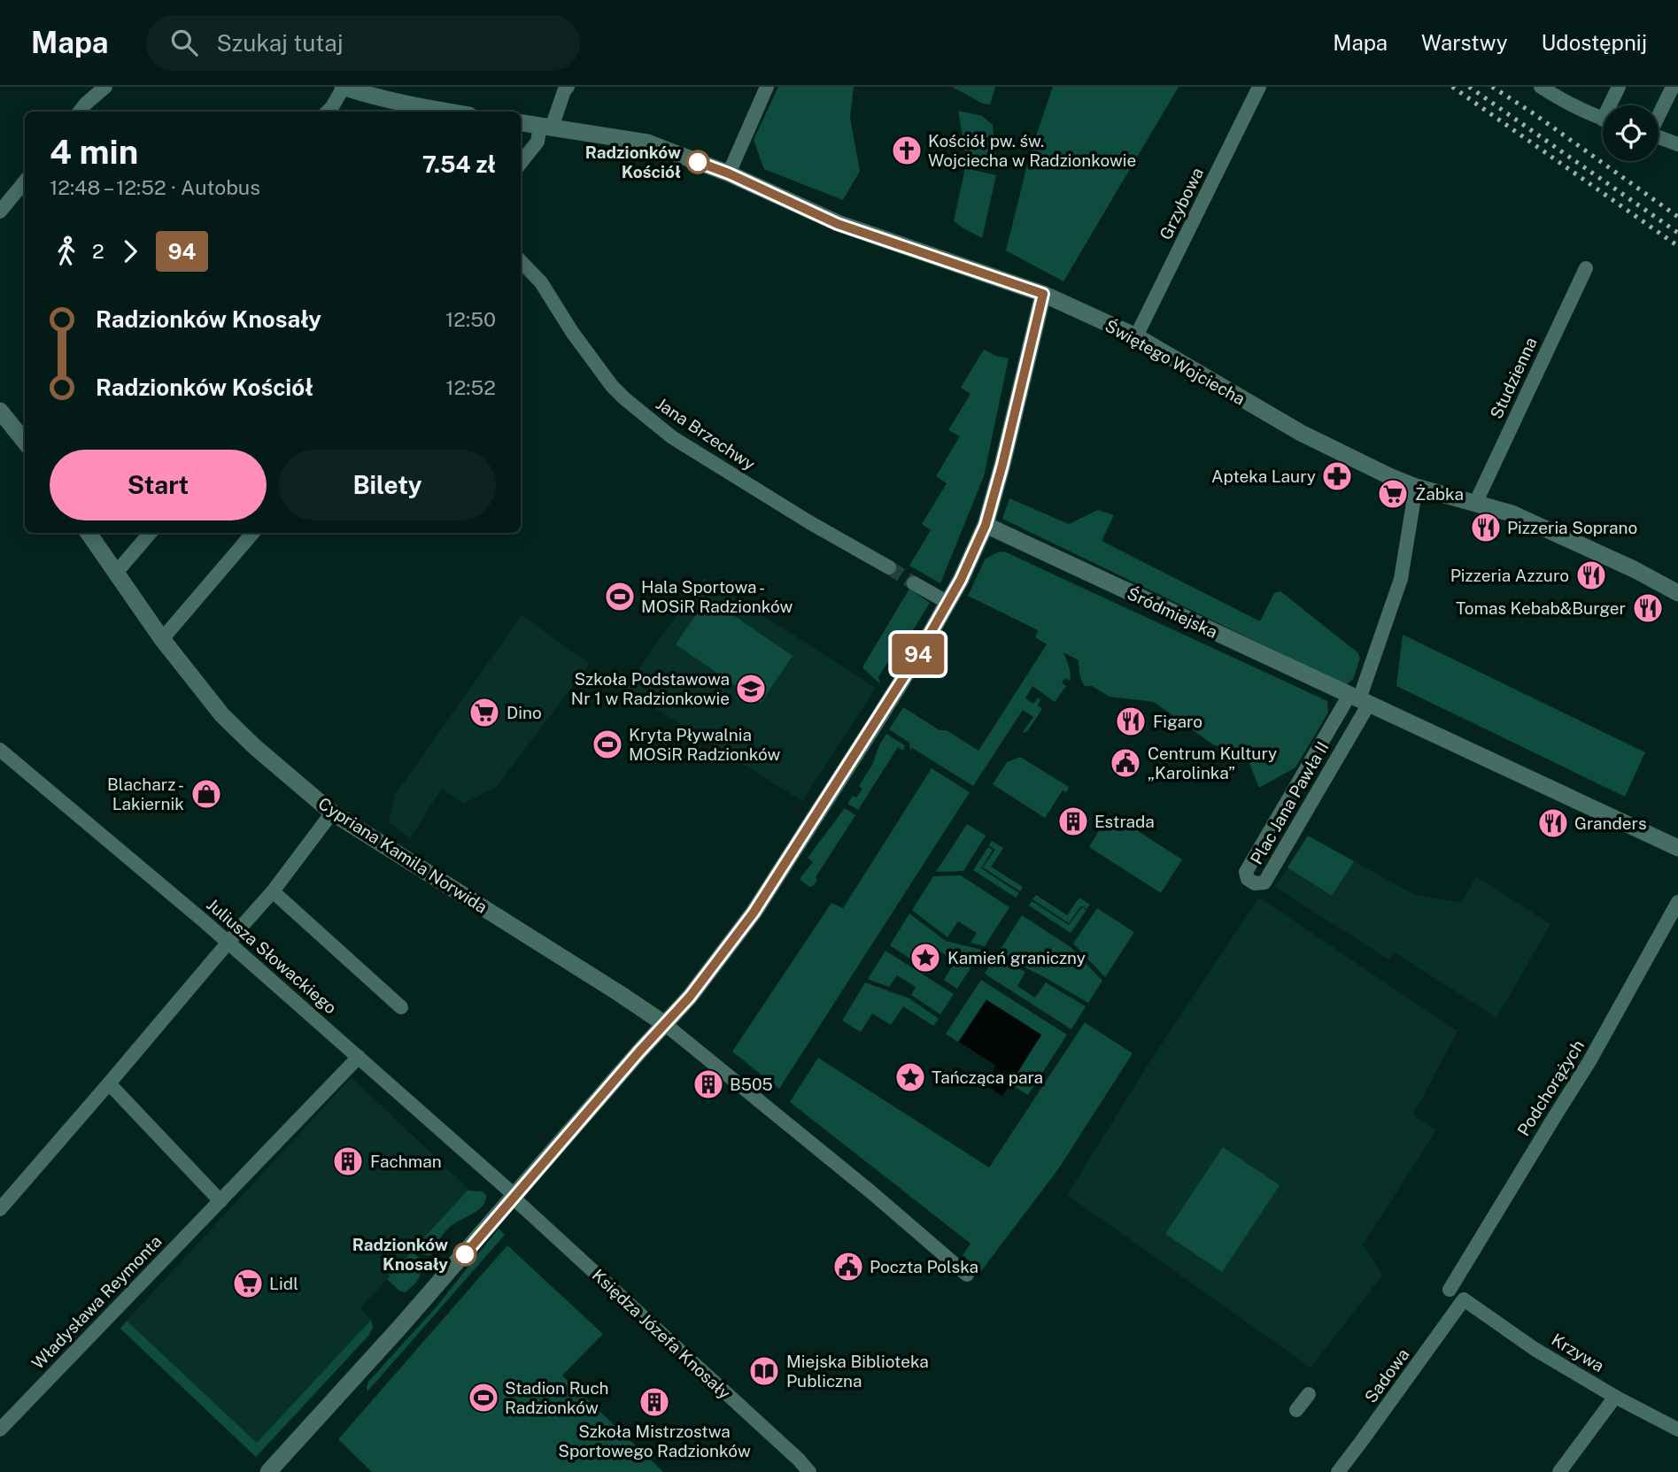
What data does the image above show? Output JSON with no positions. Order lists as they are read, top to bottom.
{
  "streets": {
    "street": [
      "Grzybowa",
      "Świętego Wojciecha",
      "Studzienna",
      "Jana Brzechwy",
      "Śródmiejska",
      "Plac Jana Pawła II",
      "Cypriana Kamila Norwida",
      "Juliusza Słowackiego",
      "Podchorążych",
      "Władysława Reymonta",
      "Księdza Józefa Knosały",
      "Krzywa",
      "Sadowa"
    ]
  },
  "crossings": [
    ["Grzybowa", "Świętego Wojciecha"],
    ["Świętego Wojciecha", "Studzienna"],
    ["Śródmiejska", "Plac Jana Pawła II"],
    ["Juliusza Słowackiego", "Władysława Reymonta"],
    ["Juliusza Słowackiego", "Księdza Józefa Knosały"],
    ["Krzywa", "Sadowa"]
  ],
  "places": {
    "church": ["Kościół pw. św. Wojciecha w Radzionkowie"],
    "other": ["Radzionków Kościół", "Radzionków Knosały"],
    "pharmacy": ["Apteka Laury"],
    "supermarket": ["Żabka", "Dino", "Lidl"],
    "restaurant": [
      "Pizzeria Soprano",
      "Pizzeria Azzuro",
      "Tomas Kebab&Burger",
      "Figaro",
      "Granders"
    ],
    "sports": ["Hala Sportowa - MOSiR Radzionków", "Kryta Pływalnia MOSiR Radzionków", "Stadion Ruch Radzionków"],
    "school or university": ["Szkoła Podstawowa Nr 1 w Radzionkowie"],
    "public building": ["Centrum Kultury „Karolinka”", "Poczta Polska"],
    "shop": ["Blacharz - Lakiernik"],
    "building": [
      "Estrada",
      "B505",
      "Fachman",
      "Szkoła Mistrzostwa Sportowego Radzionków"
    ],
    "place": ["Kamień graniczny", "Tańcząca para"],
    "library": ["Miejska Biblioteka Publiczna"]
  },
  "lines": ["bus line 94"],
  "page": {
    "header": "Mapa",
    "search": "Szukaj tutaj",
    "nav": ["Mapa", "Warstwy", "Udostępnij"],
    "on_map": "94",
    "heading": ["4 min", "12:48 – 12:52 · Autobus", "7.54 zł"],
    "legs": ["2", "94"],
    "list": [
      {
        "name": "Radzionków Knosały",
        "value": "12:50"
      },
      {
        "name": "Radzionków Kościół",
        "value": "12:52"
      }
    ],
    "buttons": ["Start", "Bilety"]
  }
}
